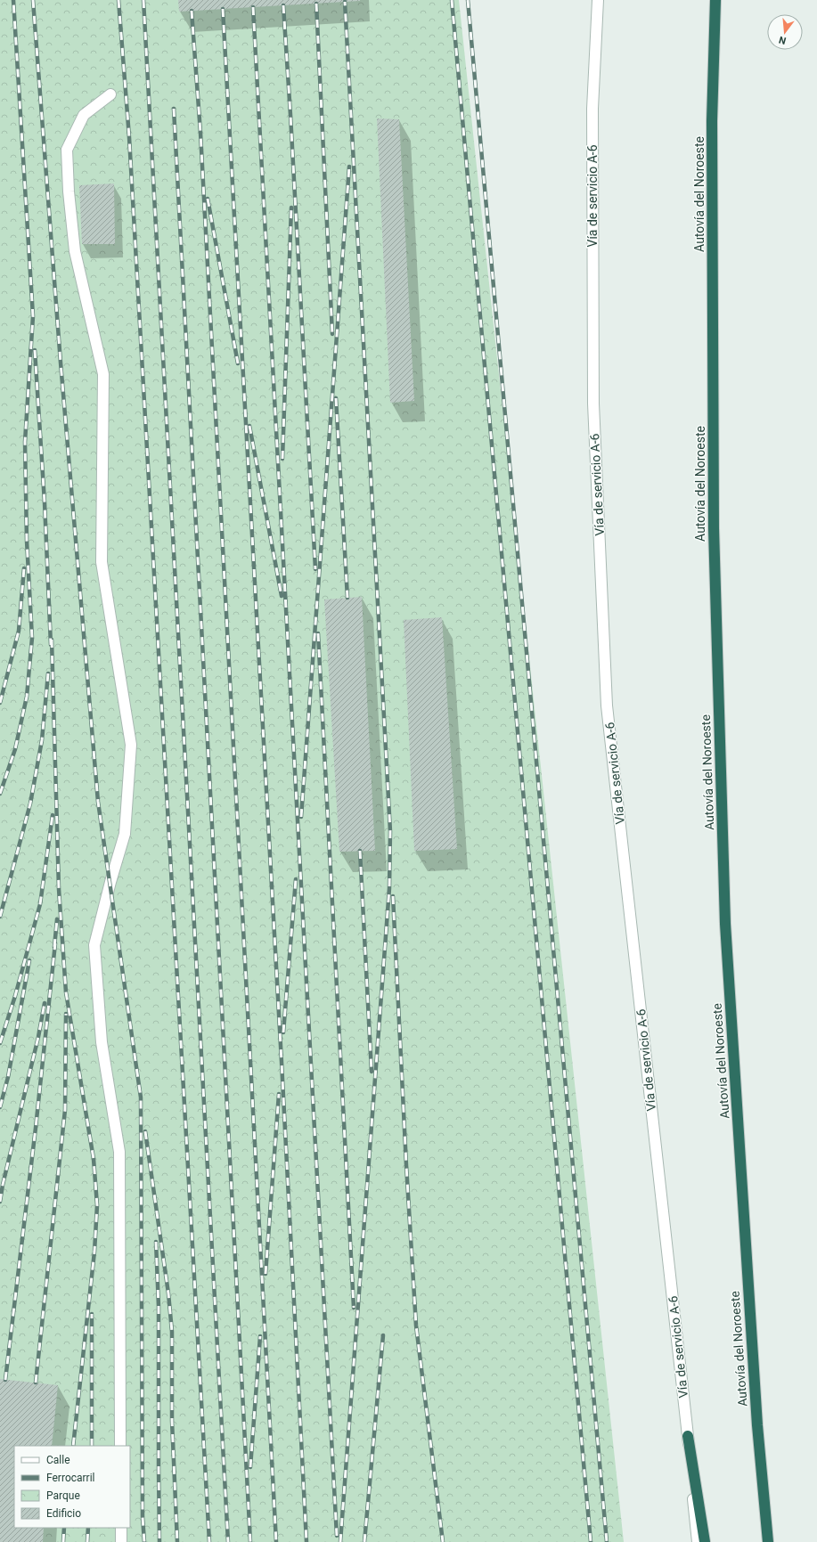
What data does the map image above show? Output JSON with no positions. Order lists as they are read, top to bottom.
{
  "streets": {
    "highway": ["Autovía del Noroeste"],
    "street": ["Vía de servicio A-6"]
  },
  "legend": [
    "Calle",
    "Ferrocarril",
    "Parque",
    "Edificio"
  ],
  "north": "bottom"
}
